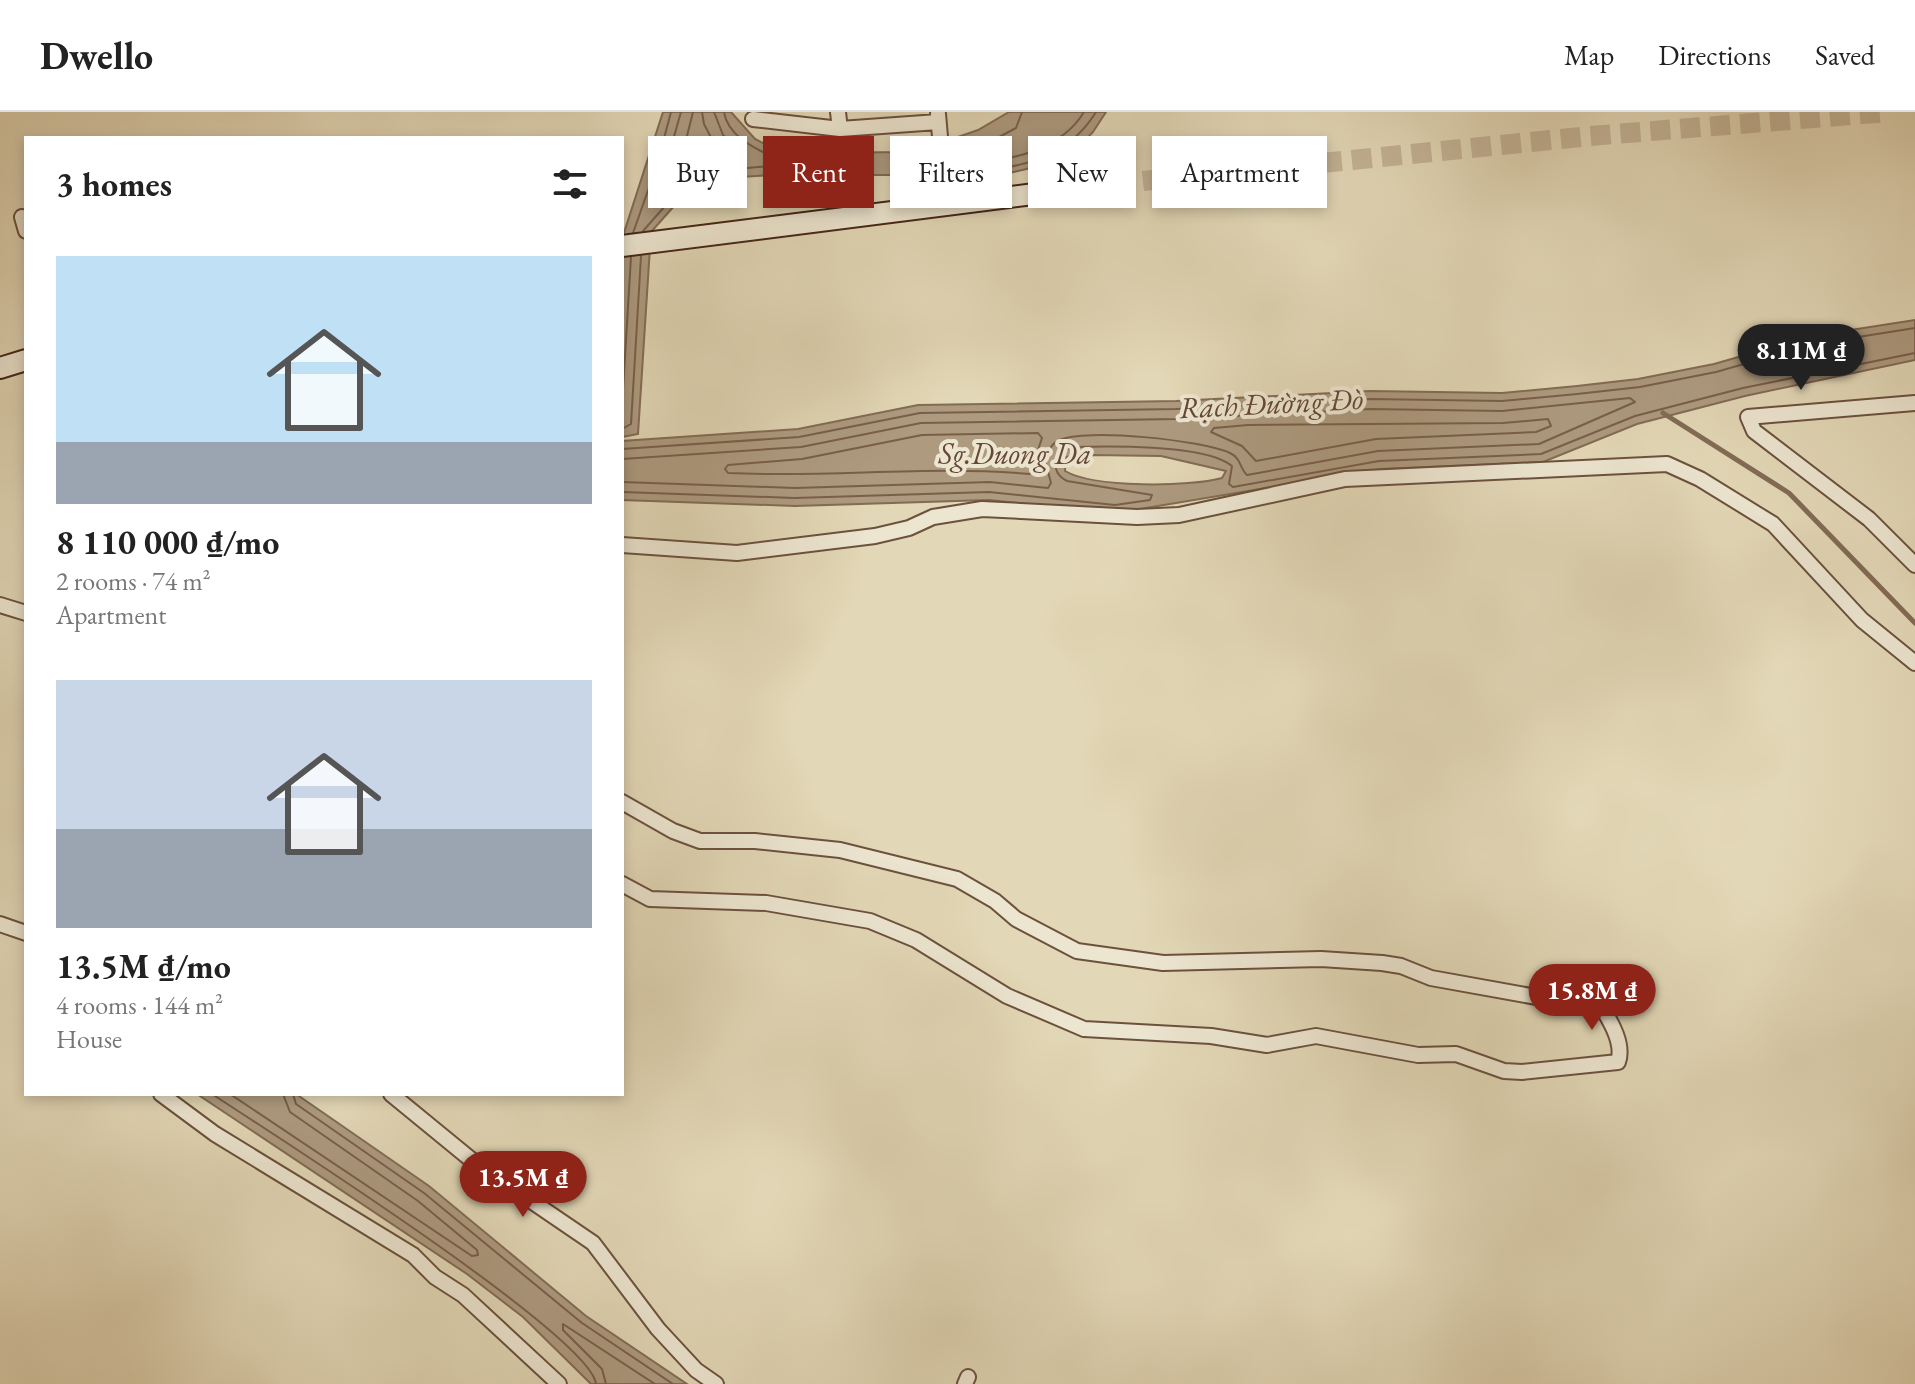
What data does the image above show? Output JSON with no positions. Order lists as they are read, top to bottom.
{
  "water": ["Rạch Đường Đò", "Sg.Duong Da"],
  "page": {
    "header": "Dwello",
    "nav": ["Map", "Directions", "Saved"],
    "chip": [
      "Buy",
      "Rent",
      "Filters",
      "New",
      "Apartment"
    ],
    "heading": "3 homes",
    "list": [
      {
        "name": "8 110 000 ₫/mo",
        "note": "2 rooms · 74 m² · Apartment"
      },
      {
        "name": "13.5M ₫/mo",
        "note": "4 rooms · 144 m² · House"
      }
    ],
    "price": ["8.11M ₫", "15.8M ₫", "13.5M ₫"]
  }
}
